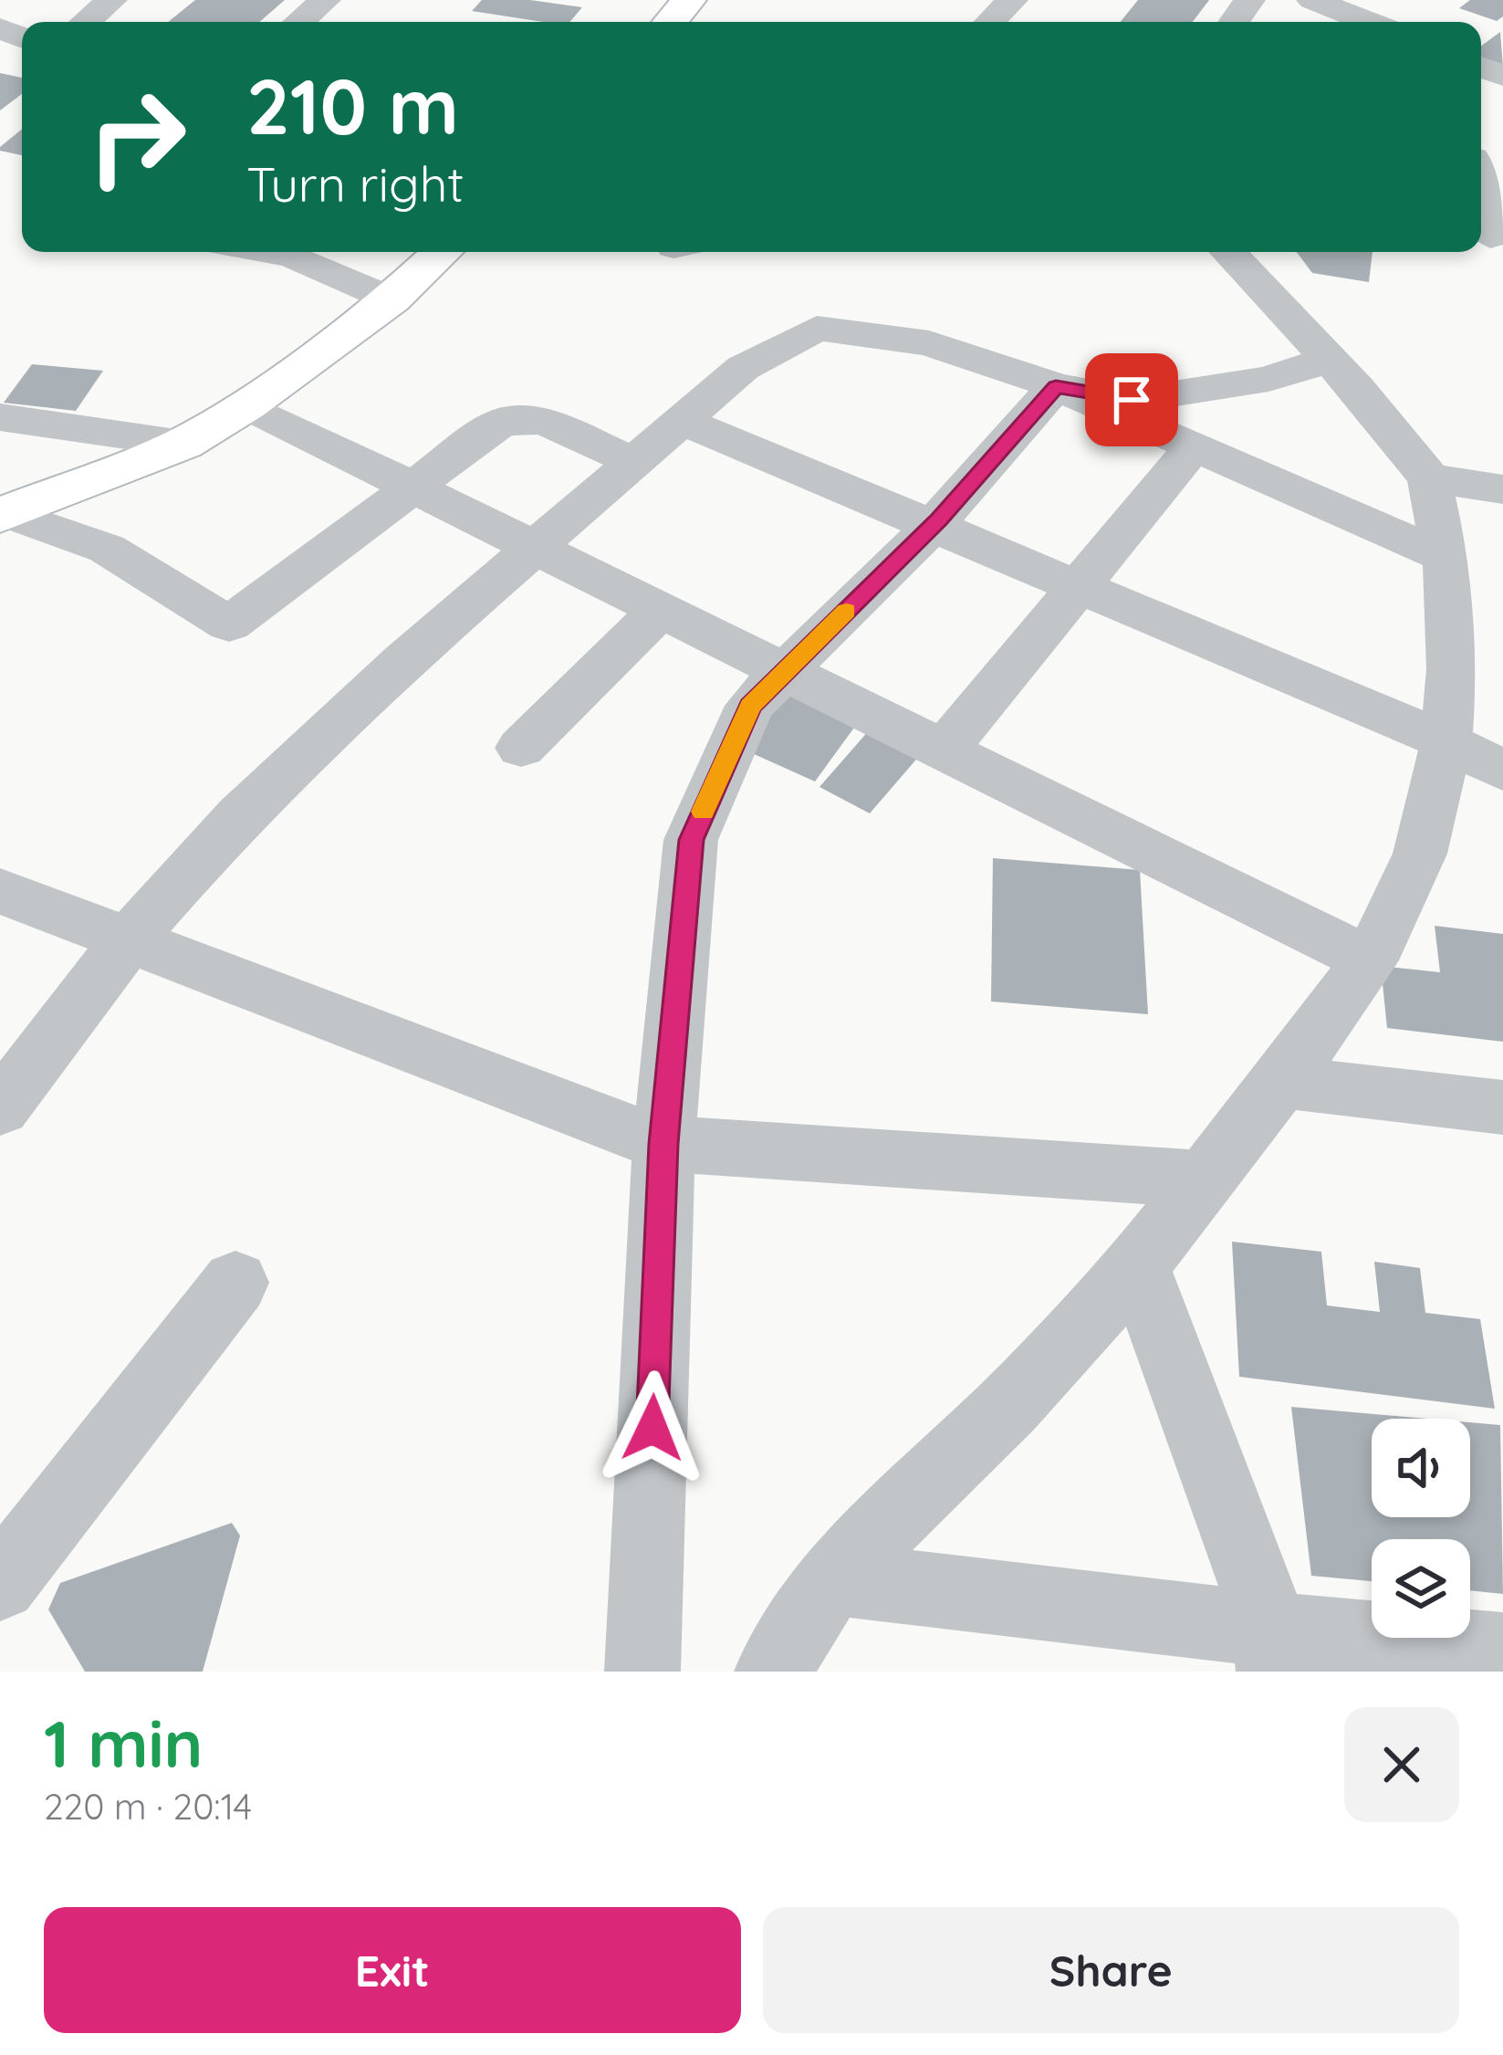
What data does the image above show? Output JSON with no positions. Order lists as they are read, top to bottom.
{
  "page": {
    "turn": ["210 m", "Turn right"],
    "heading": ["1 min", "220 m · 20:14"],
    "buttons": ["Exit", "Share"]
  }
}
